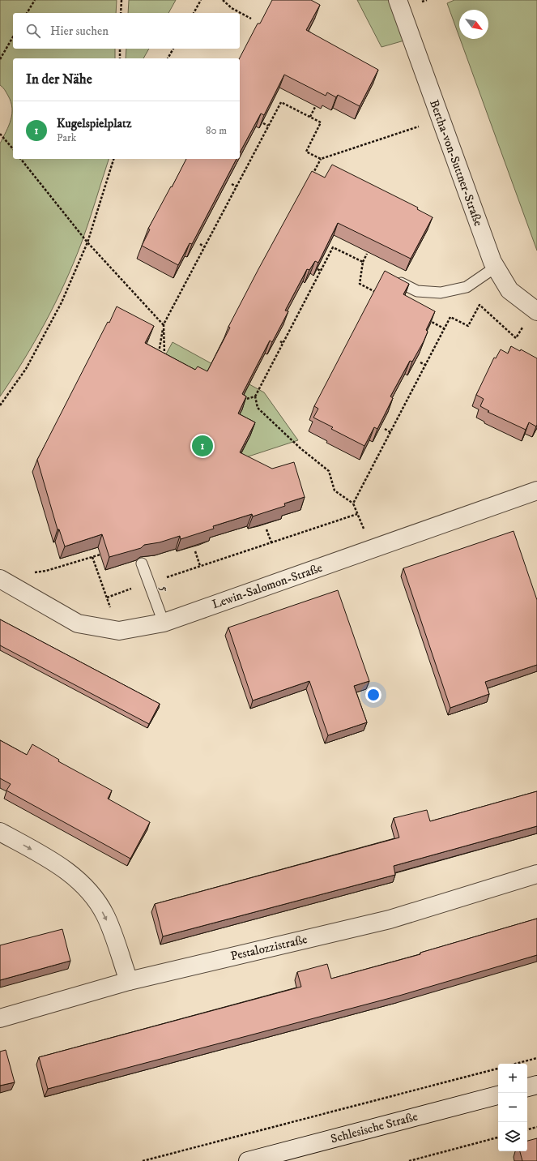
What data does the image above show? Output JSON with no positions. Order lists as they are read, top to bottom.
{
  "streets": {
    "street": [
      "Bertha-von-Suttner-Straße",
      "Lewin-Salomon-Straße",
      "Pestalozzistraße",
      "Schlesische Straße"
    ],
    "lane": ["5"]
  },
  "crossings": [
    ["Lewin-Salomon-Straße", "5"]
  ],
  "north": "bottom right",
  "page": {
    "search": "Hier suchen",
    "heading": "In der Nähe",
    "list": [
      {
        "mark": "1",
        "name": "Kugelspielplatz",
        "note": "Park",
        "value": "80 m"
      }
    ],
    "pins": "1",
    "map_buttons": ["+", "−"]
  }
}
